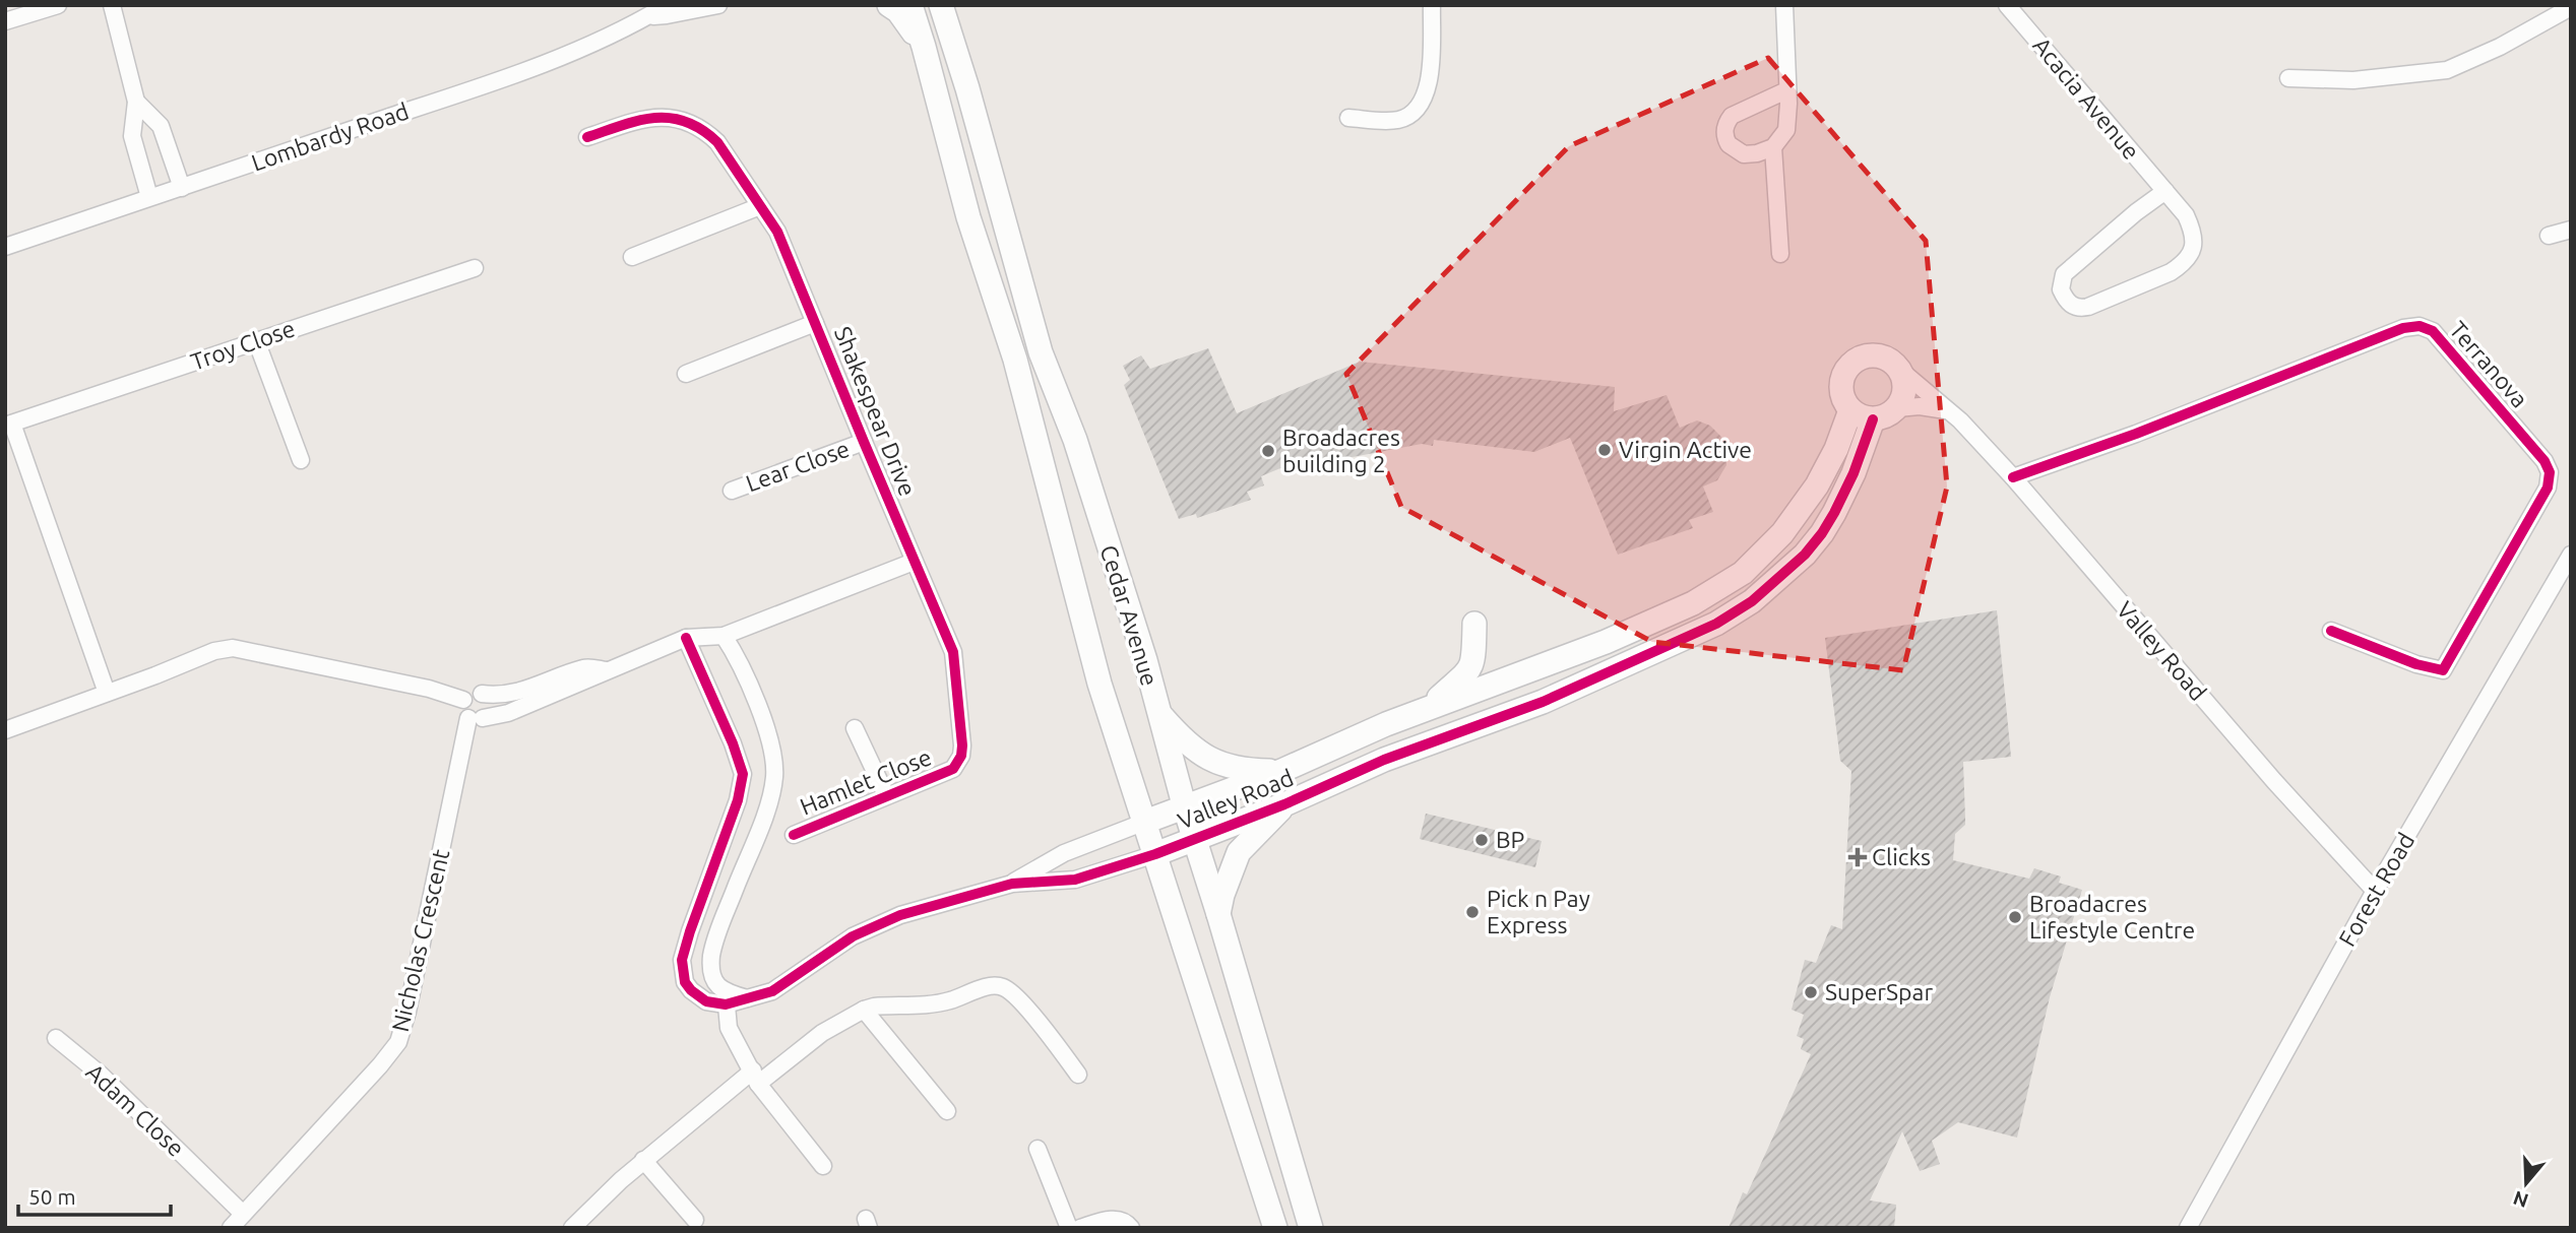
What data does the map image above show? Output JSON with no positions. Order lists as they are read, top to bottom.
{
  "streets": {
    "main road": ["Cedar Avenue", "Valley Road"],
    "street": [
      "Acacia Avenue",
      "Lombardy Road",
      "Troy Close",
      "Terranova",
      "Shakespear Drive",
      "Lear Close",
      "Hamlet Close",
      "Forest Road",
      "Nicholas Crescent",
      "Adam Close"
    ]
  },
  "crossings": [
    ["Terranova", "Valley Road"],
    ["Shakespear Drive", "Lear Close"],
    ["Shakespear Drive", "Hamlet Close"],
    ["Cedar Avenue", "Valley Road"],
    ["Valley Road", "Forest Road"],
    ["Nicholas Crescent", "Adam Close"]
  ],
  "places": {
    "other": [
      "Virgin Active",
      "Broadacres building 2",
      "BP",
      "Pick n Pay Express",
      "Broadacres Lifestyle Centre",
      "SuperSpar"
    ],
    "health": ["Clicks"]
  },
  "scale_bar": "50 m",
  "north": "bottom"
}
